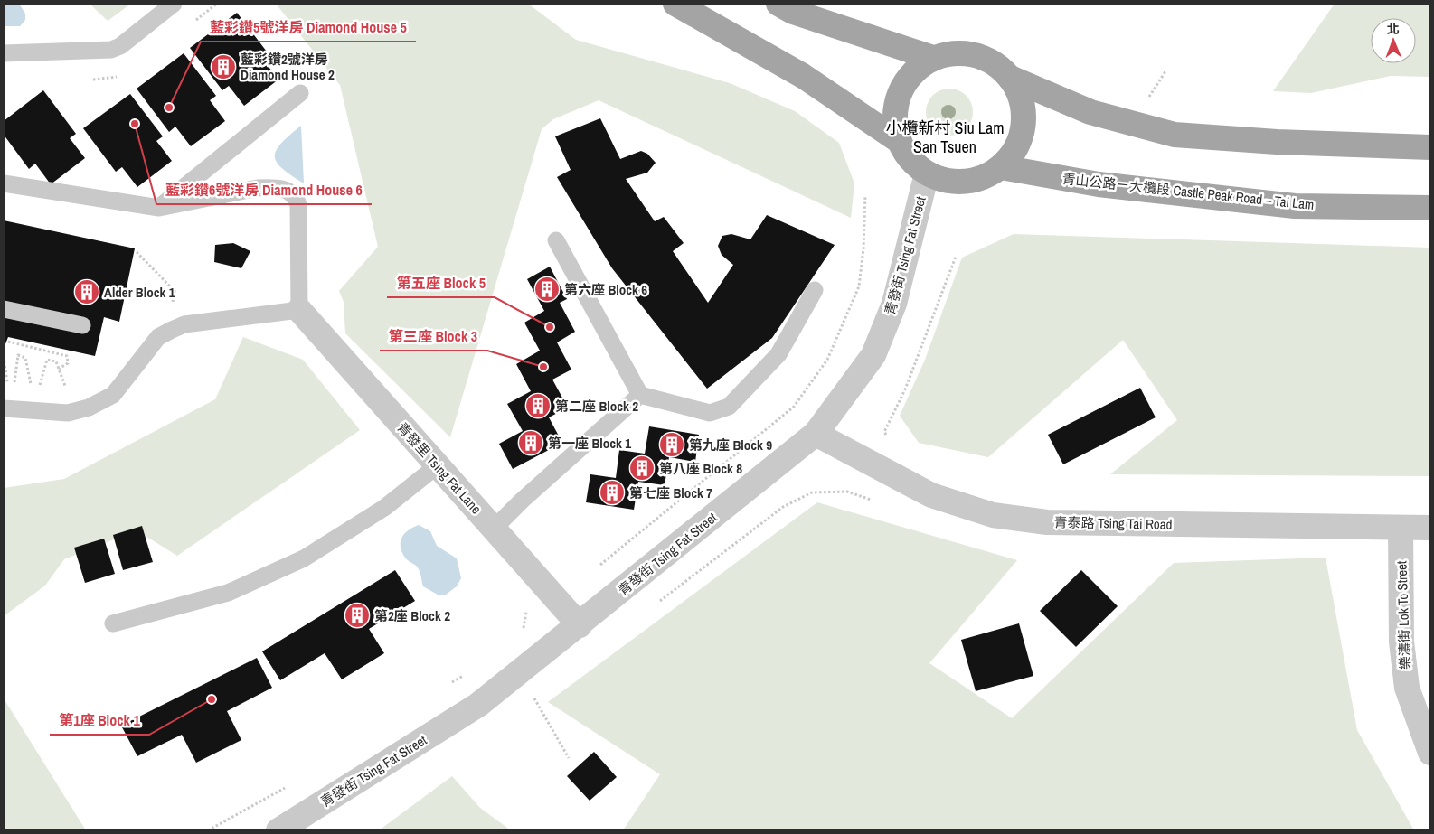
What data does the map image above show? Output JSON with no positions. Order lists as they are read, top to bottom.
{
  "streets": {
    "main road": ["青山公路－大欖段 Castle Peak Road – Tai Lam"],
    "street": [
      "青發街 Tsing Fat Street",
      "青發里 Tsing Fat Lane",
      "青泰路 Tsing Tai Road",
      "樂濤街 Lok To Street"
    ]
  },
  "crossings": [
    ["青山公路－大欖段 Castle Peak Road – Tai Lam", "青發街 Tsing Fat Street"],
    ["青發街 Tsing Fat Street", "青發里 Tsing Fat Lane"],
    ["青發街 Tsing Fat Street", "青泰路 Tsing Tai Road"],
    ["青泰路 Tsing Tai Road", "樂濤街 Lok To Street"]
  ],
  "districts": ["小欖新村 Siu Lam San Tsuen"],
  "places": {
    "building": [
      "藍彩鑽2號洋房 Diamond House 2",
      "第六座 Block 6",
      "Alder Block 1",
      "第二座 Block 2",
      "第一座 Block 1",
      "第九座 Block 9",
      "第八座 Block 8",
      "第七座 Block 7",
      "第2座 Block 2"
    ],
    "other": [
      "藍彩鑽5號洋房 Diamond House 5",
      "藍彩鑽6號洋房 Diamond House 6",
      "第五座 Block 5",
      "第三座 Block 3",
      "第1座 Block 1"
    ]
  },
  "north": "top"
}
